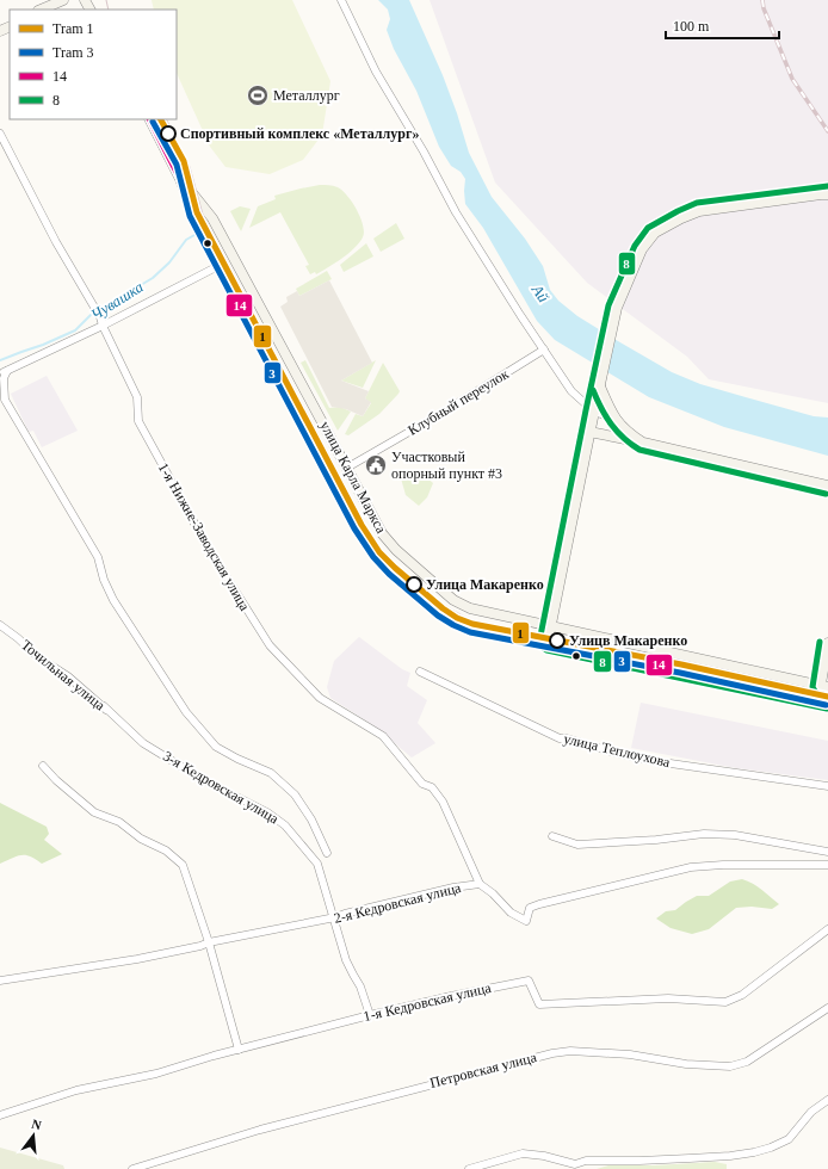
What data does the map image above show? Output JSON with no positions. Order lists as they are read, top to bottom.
{
  "streets": {
    "main road": ["улица Карла Маркса"],
    "street": [
      "Клубный переулок",
      "1-я Нижне-Заводская улица",
      "Точильная улица",
      "улица Теплоухова",
      "3-я Кедровская улица",
      "2-я Кедровская улица",
      "1-я Кедровская улица",
      "Петровская улица"
    ]
  },
  "crossings": [
    ["Клубный переулок", "улица Карла Маркса"],
    ["1-я Нижне-Заводская улица", "2-я Кедровская улица"],
    ["Точильная улица", "3-я Кедровская улица"],
    ["3-я Кедровская улица", "2-я Кедровская улица"],
    ["3-я Кедровская улица", "1-я Кедровская улица"]
  ],
  "water": ["Ай", "Чувашка"],
  "places": {
    "sports": ["Металлург"],
    "other": ["Спортивный комплекс «Металлург»", "Улица Макаренко", "Улицв Макаренко"],
    "public building": ["Участковый опорный пункт #3"]
  },
  "lines": [
    "tram line 1",
    "transit line 14",
    "tram line 3",
    "transit line 8"
  ],
  "legend": [
    "Tram 1",
    "Tram 3",
    "14",
    "8"
  ],
  "scale_bar": "100 m",
  "north": "top"
}
